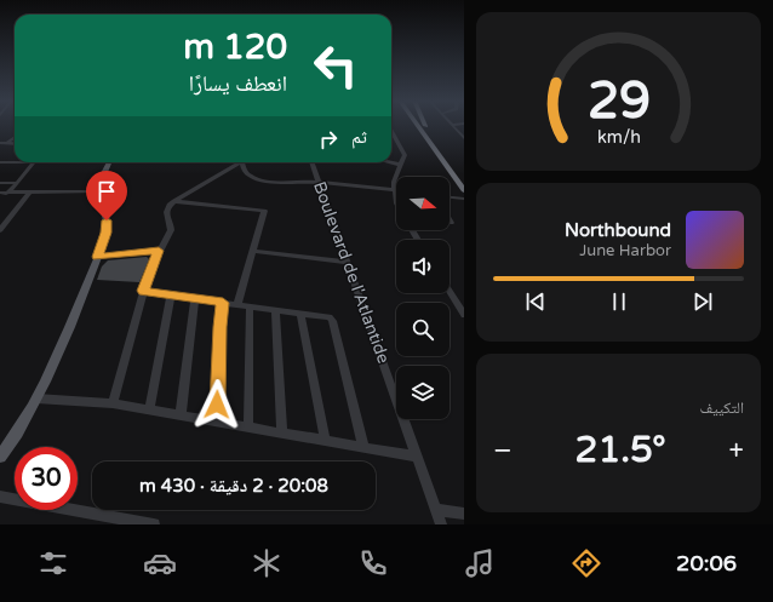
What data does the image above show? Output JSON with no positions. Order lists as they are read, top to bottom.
{
  "streets": {
    "street": ["Boulevard de l'Atlantide"]
  },
  "north": "right",
  "page": {
    "turn": ["120 m", "انعطف يسارًا"],
    "then": "ثم",
    "song": ["Northbound", "June Harbor"],
    "tile": "التكييف",
    "heat": ["−", "21.5°", "+"],
    "limit": "30",
    "trip": "20:08 · 2 دقيقة · 430 m",
    "tabs": "20:06",
    "gauge": ["29", "km/h"]
  }
}
